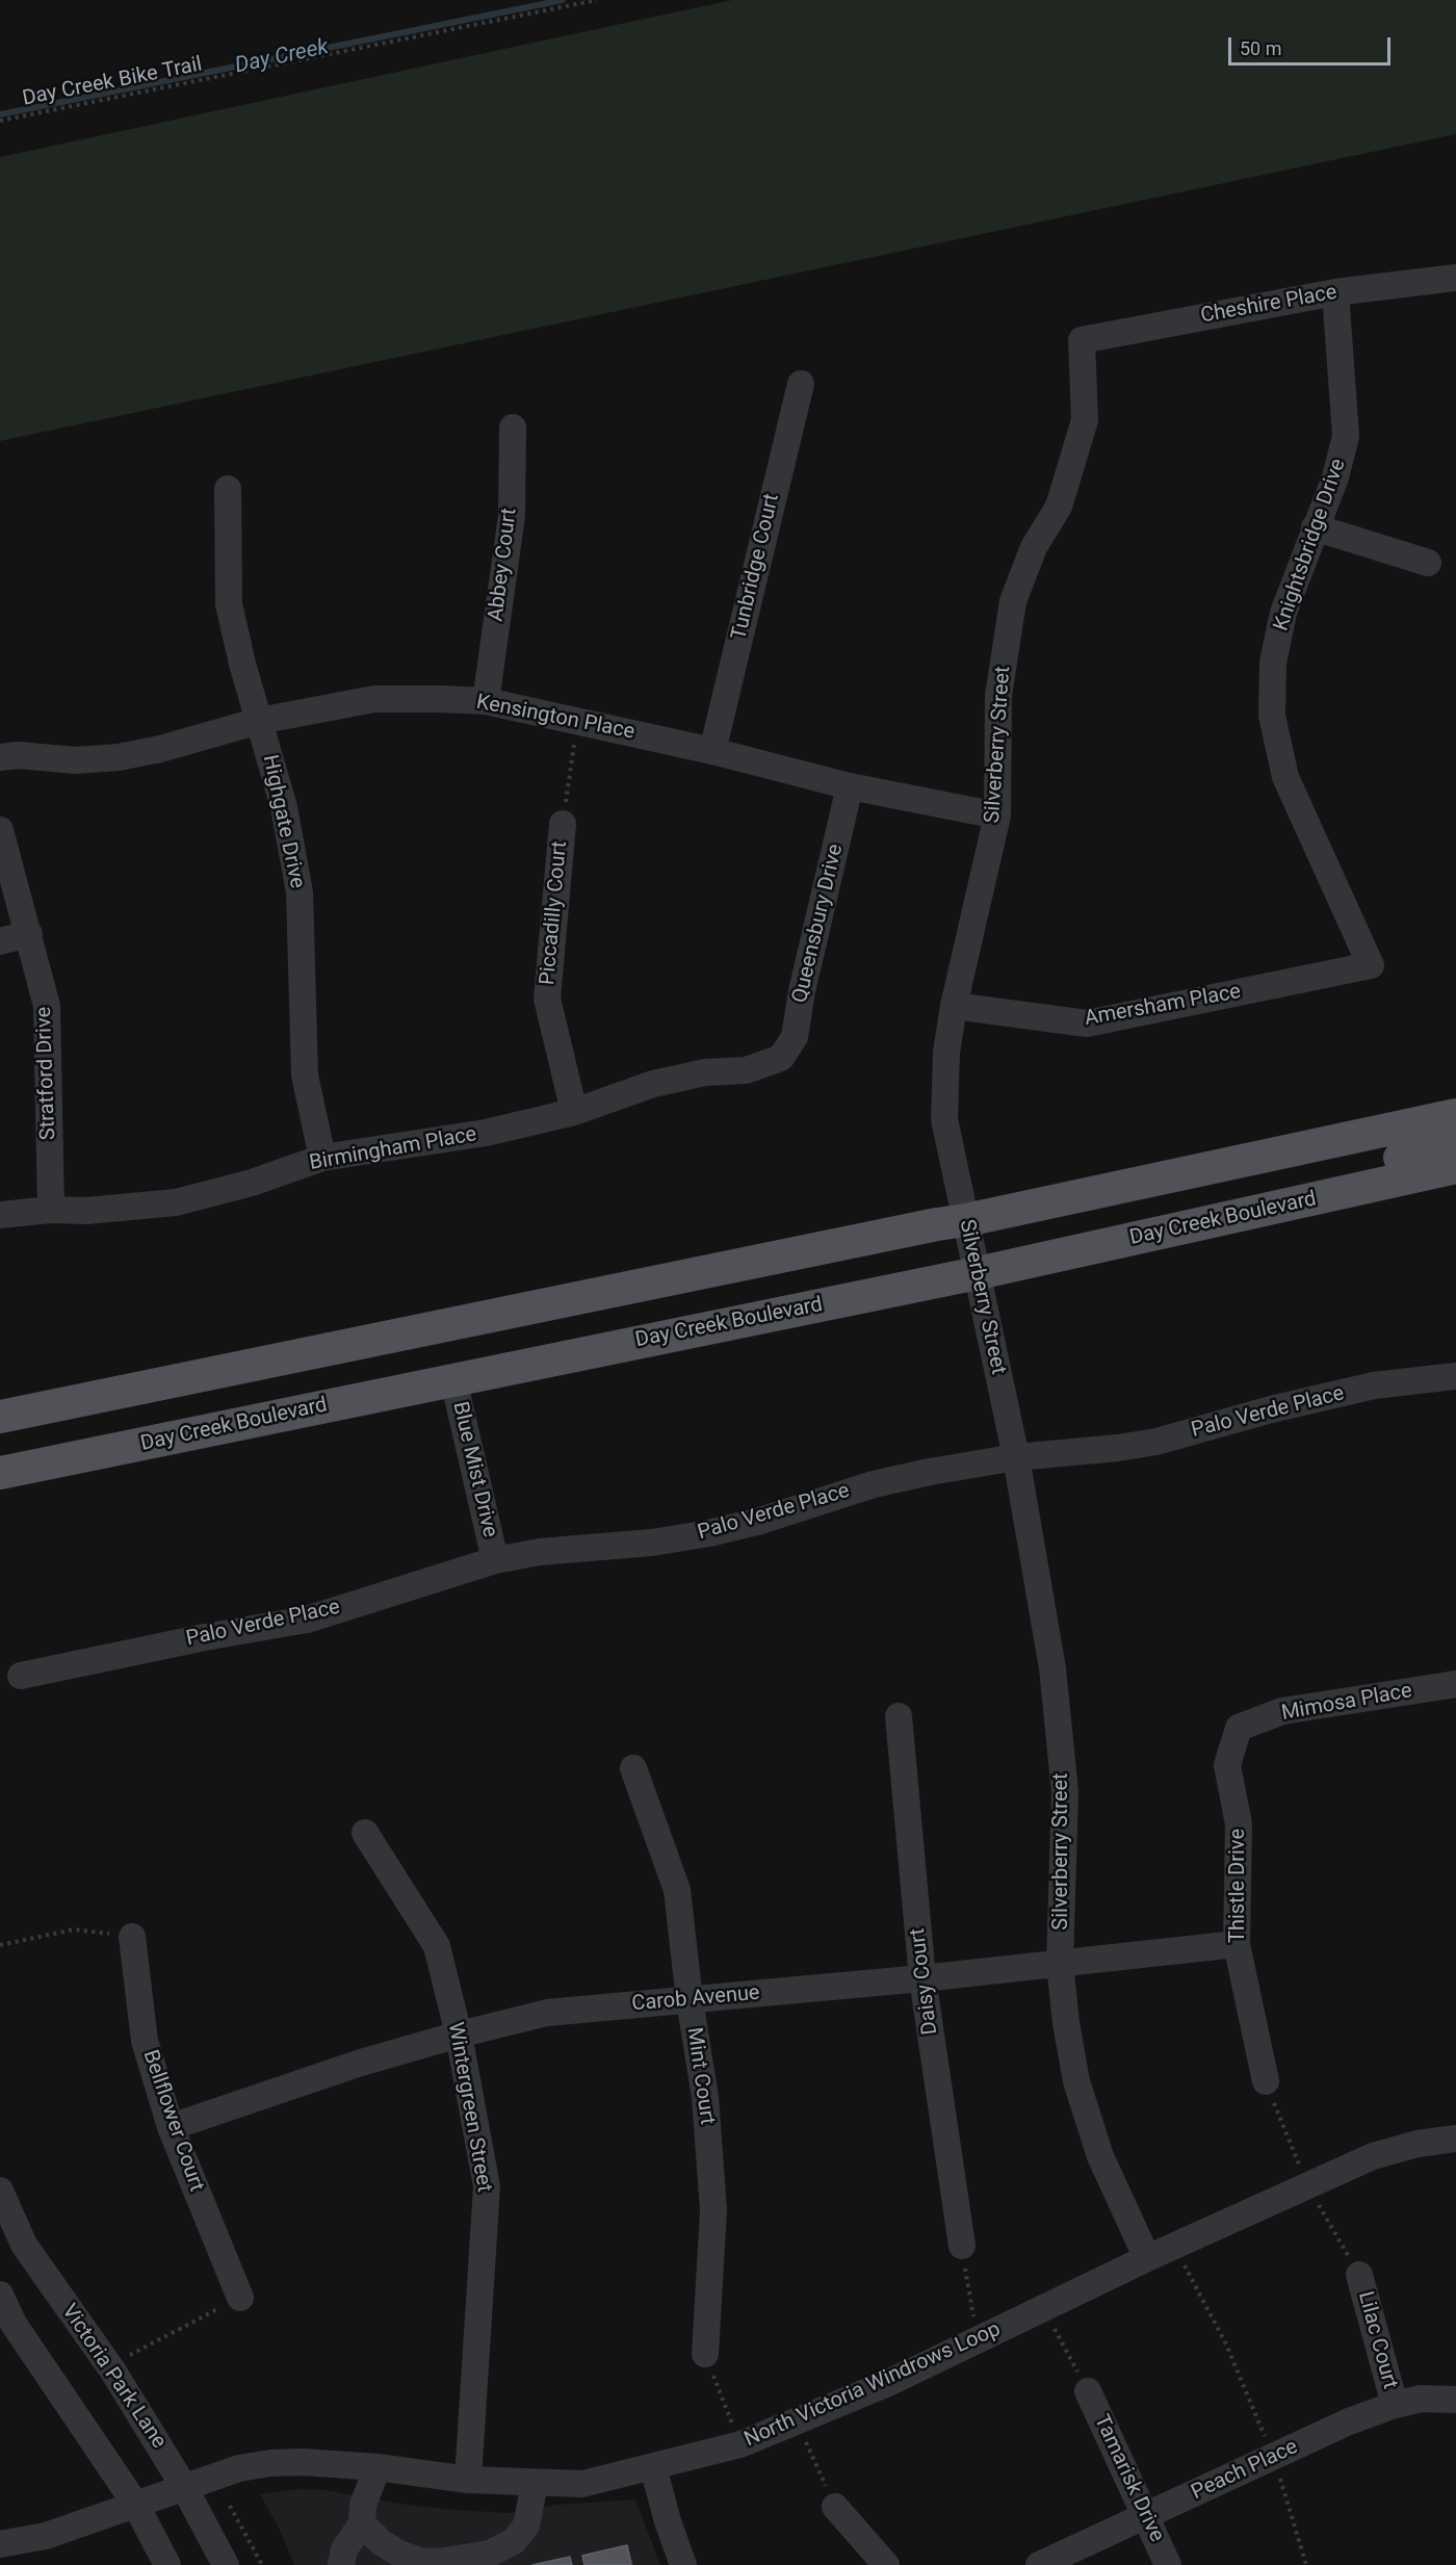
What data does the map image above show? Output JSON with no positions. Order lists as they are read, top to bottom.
{
  "streets": {
    "main road": ["Day Creek Boulevard"],
    "street": [
      "Cheshire Place",
      "Knightsbridge Drive",
      "Abbey Court",
      "Tunbridge Court",
      "Kensington Place",
      "Silverberry Street",
      "Highgate Drive",
      "Piccadilly Court",
      "Queensbury Drive",
      "Amersham Place",
      "Stratford Drive",
      "Birmingham Place",
      "Palo Verde Place",
      "Blue Mist Drive",
      "Mimosa Place",
      "Thistle Drive",
      "Daisy Court",
      "Carob Avenue",
      "Mint Court",
      "Wintergreen Street",
      "Bellflower Court",
      "Lilac Court",
      "Victoria Park Lane",
      "North Victoria Windrows Loop",
      "Peach Place",
      "Tamarisk Drive"
    ],
    "path": ["Day Creek Bike Trail"]
  },
  "crossings": [
    ["Cheshire Place", "Knightsbridge Drive"],
    ["Cheshire Place", "Silverberry Street"],
    ["Knightsbridge Drive", "Amersham Place"],
    ["Abbey Court", "Kensington Place"],
    ["Tunbridge Court", "Kensington Place"],
    ["Kensington Place", "Silverberry Street"],
    ["Kensington Place", "Highgate Drive"],
    ["Kensington Place", "Queensbury Drive"],
    ["Silverberry Street", "Amersham Place"],
    ["Silverberry Street", "Day Creek Boulevard"],
    ["Silverberry Street", "Palo Verde Place"],
    ["Silverberry Street", "Carob Avenue"],
    ["Silverberry Street", "North Victoria Windrows Loop"],
    ["Highgate Drive", "Birmingham Place"],
    ["Piccadilly Court", "Birmingham Place"],
    ["Queensbury Drive", "Birmingham Place"],
    ["Stratford Drive", "Birmingham Place"],
    ["Day Creek Boulevard", "Blue Mist Drive"],
    ["Palo Verde Place", "Blue Mist Drive"],
    ["Mimosa Place", "Thistle Drive"],
    ["Thistle Drive", "Carob Avenue"],
    ["Daisy Court", "Carob Avenue"],
    ["Carob Avenue", "Mint Court"],
    ["Carob Avenue", "Wintergreen Street"],
    ["Carob Avenue", "Bellflower Court"],
    ["Wintergreen Street", "North Victoria Windrows Loop"],
    ["Lilac Court", "Peach Place"],
    ["Victoria Park Lane", "North Victoria Windrows Loop"],
    ["Peach Place", "Tamarisk Drive"]
  ],
  "water": ["Day Creek"],
  "scale_bar": "50 m"
}
